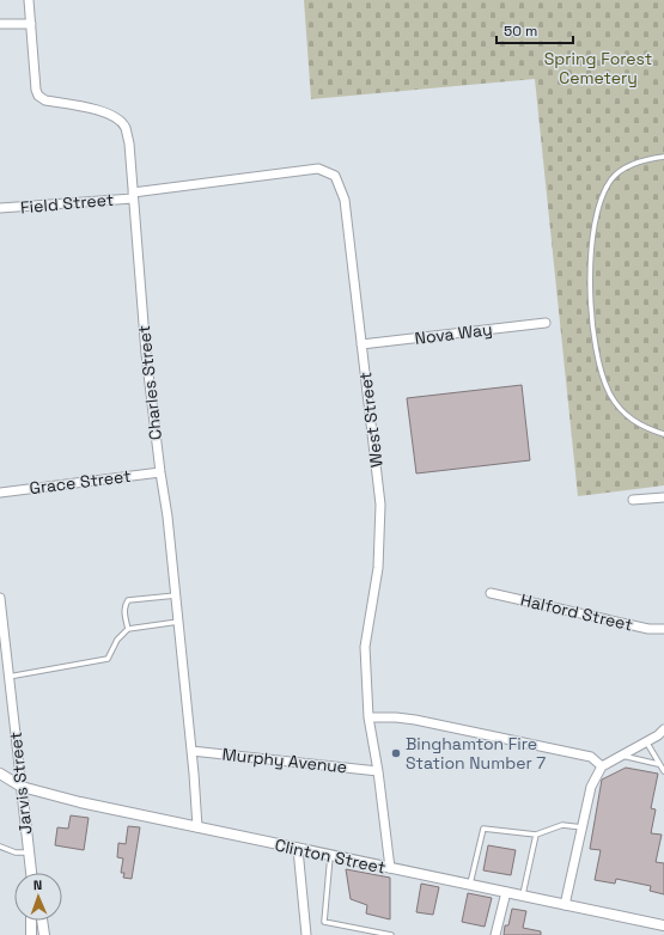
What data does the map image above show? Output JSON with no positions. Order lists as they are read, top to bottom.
{
  "streets": {
    "street": [
      "Field Street",
      "Nova Way",
      "Charles Street",
      "West Street",
      "Grace Street",
      "Halford Street",
      "Murphy Avenue",
      "Jarvis Street",
      "Clinton Street"
    ]
  },
  "crossings": [
    ["Field Street", "Charles Street"],
    ["Field Street", "West Street"],
    ["Nova Way", "West Street"],
    ["Charles Street", "West Street"],
    ["Charles Street", "Grace Street"],
    ["Charles Street", "Murphy Avenue"],
    ["Charles Street", "Clinton Street"],
    ["West Street", "Murphy Avenue"],
    ["West Street", "Clinton Street"],
    ["Jarvis Street", "Clinton Street"]
  ],
  "parks": ["Spring Forest Cemetery"],
  "places": ["Binghamton Fire Station Number 7"],
  "scale_bar": "50 m",
  "north": "top"
}
